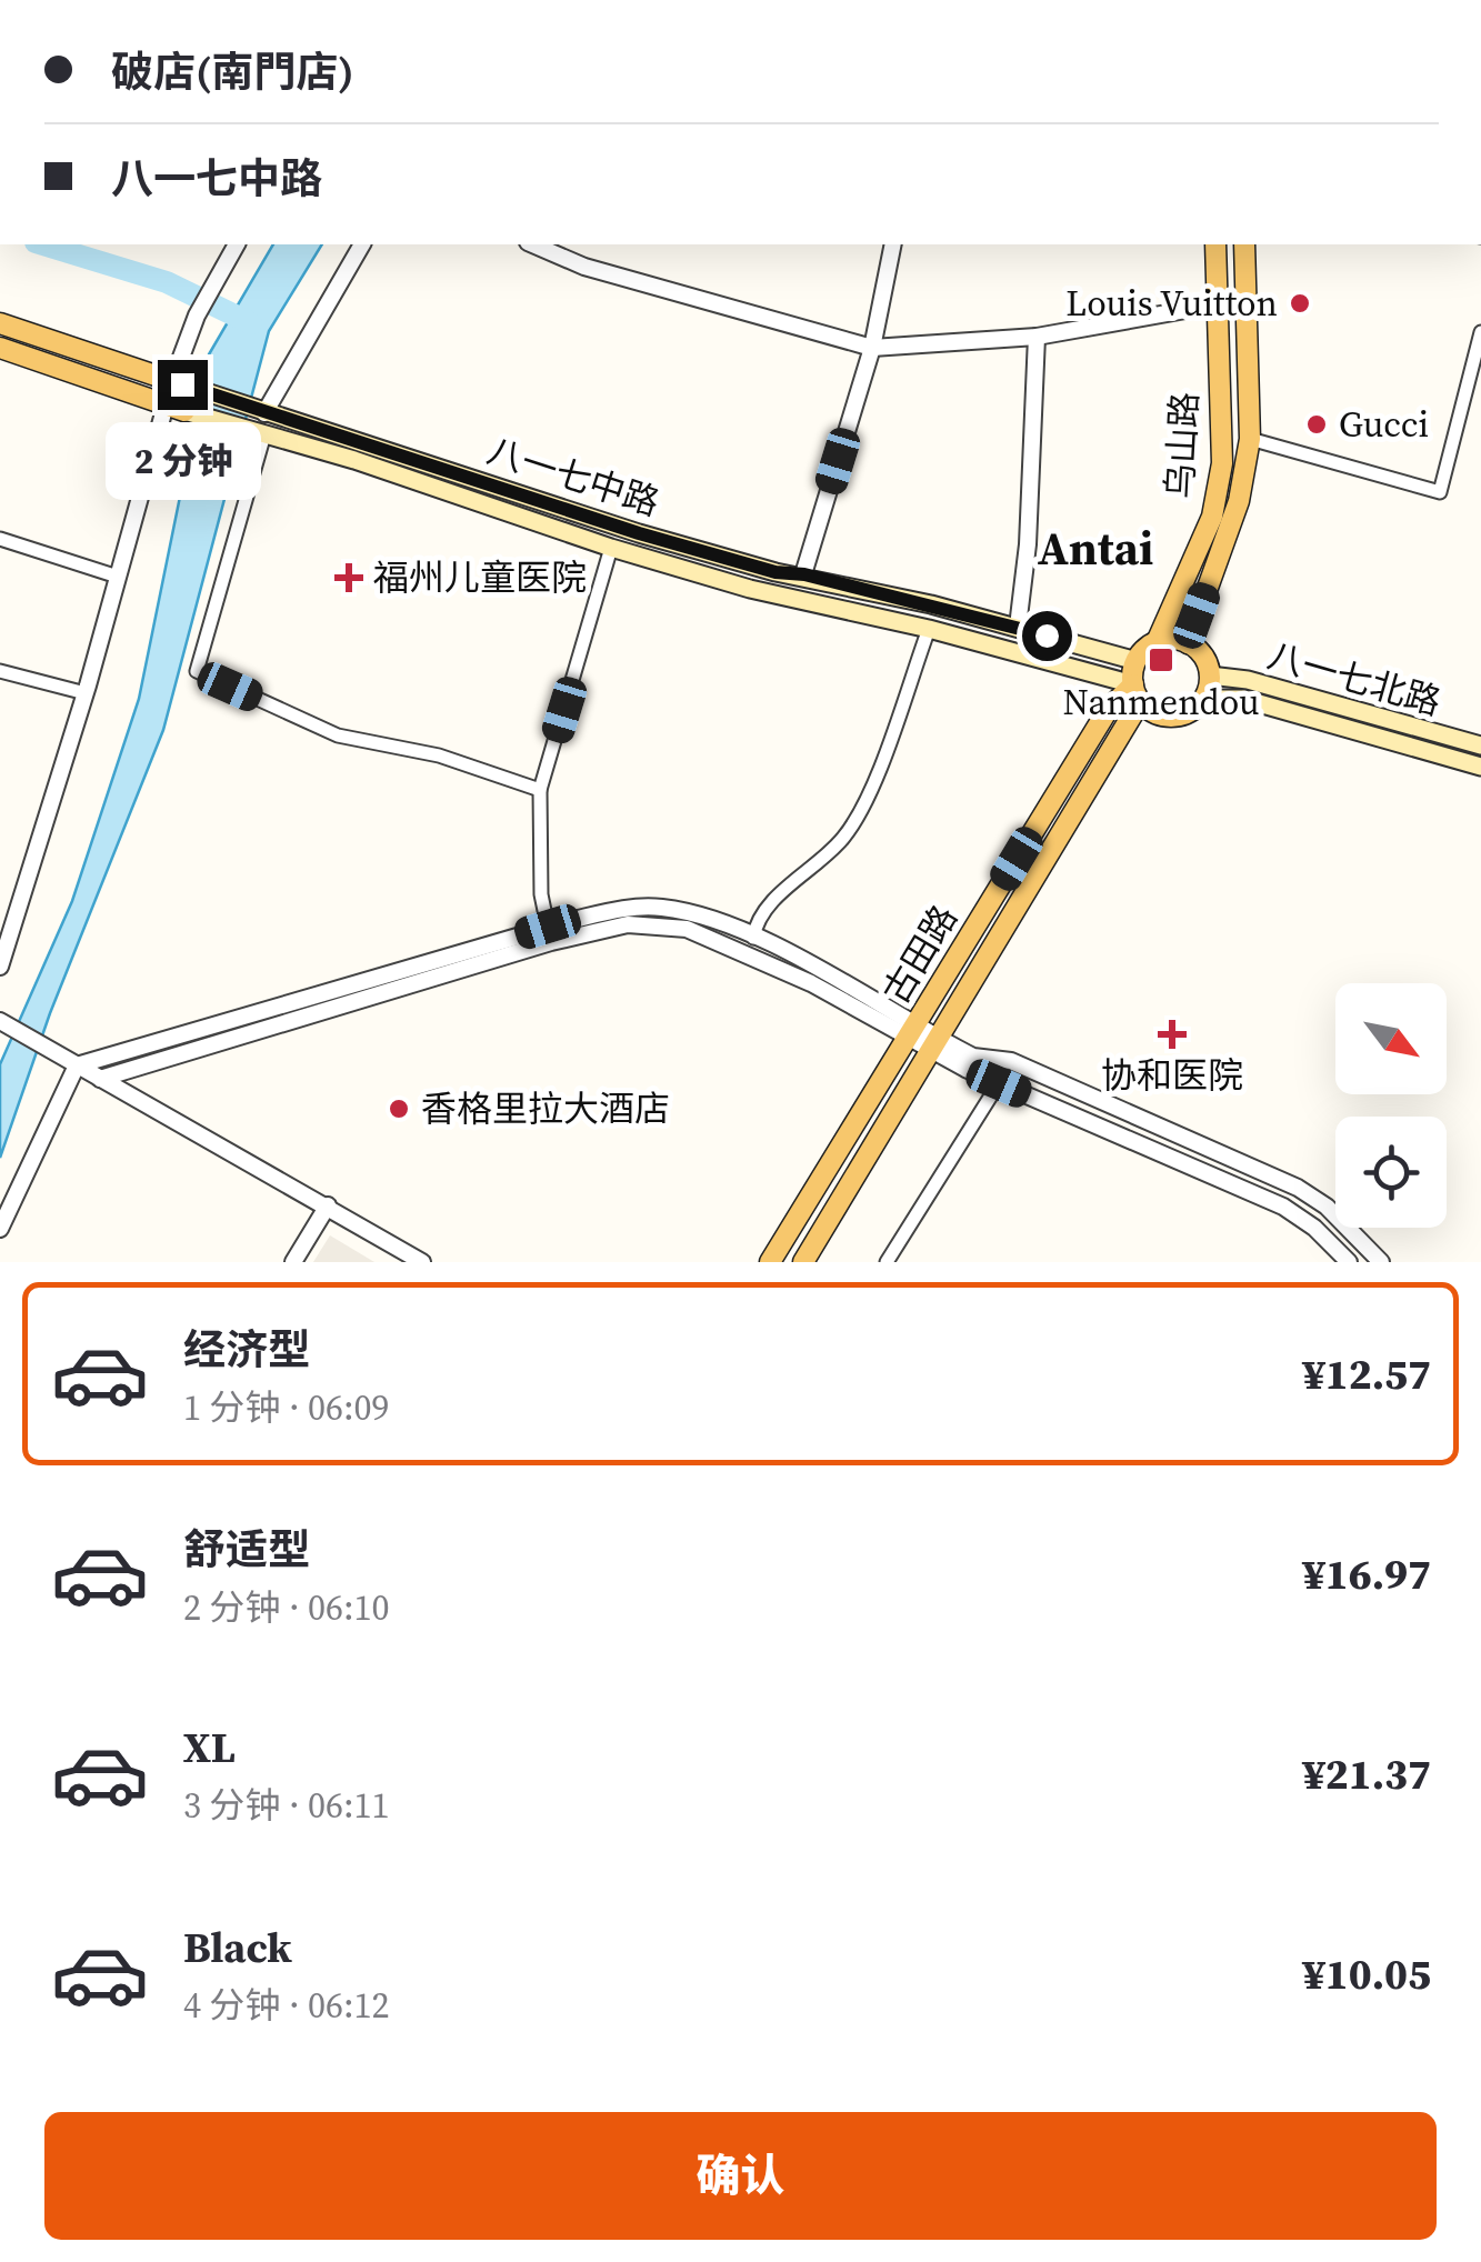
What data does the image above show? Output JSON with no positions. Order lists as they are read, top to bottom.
{
  "streets": {
    "main road": [
      "乌山路",
      "八一七中路",
      "八一七北路",
      "古田路"
    ]
  },
  "crossings": [
    ["乌山路", "八一七中路"],
    ["乌山路", "八一七北路"],
    ["乌山路", "古田路"],
    ["八一七中路", "八一七北路"],
    ["八一七中路", "古田路"],
    ["八一七北路", "古田路"]
  ],
  "districts": ["Antai"],
  "places": {
    "other": ["Louis Vuitton", "Gucci", "香格里拉大酒店"],
    "health": ["福州儿童医院", "协和医院"],
    "transit": ["Nanmendou"]
  },
  "north": "bottom right",
  "page": {
    "banner": ["破店(南門店)", "八一七中路"],
    "bubble": "2 分钟",
    "list": [
      {
        "name": "经济型",
        "note": "1 分钟 · 06:09",
        "value": "¥12.57"
      },
      {
        "name": "舒适型",
        "note": "2 分钟 · 06:10",
        "value": "¥16.97"
      },
      {
        "name": "XL",
        "note": "3 分钟 · 06:11",
        "value": "¥21.37"
      },
      {
        "name": "Black",
        "note": "4 分钟 · 06:12",
        "value": "¥10.05"
      }
    ],
    "buttons": "确认"
  }
}
